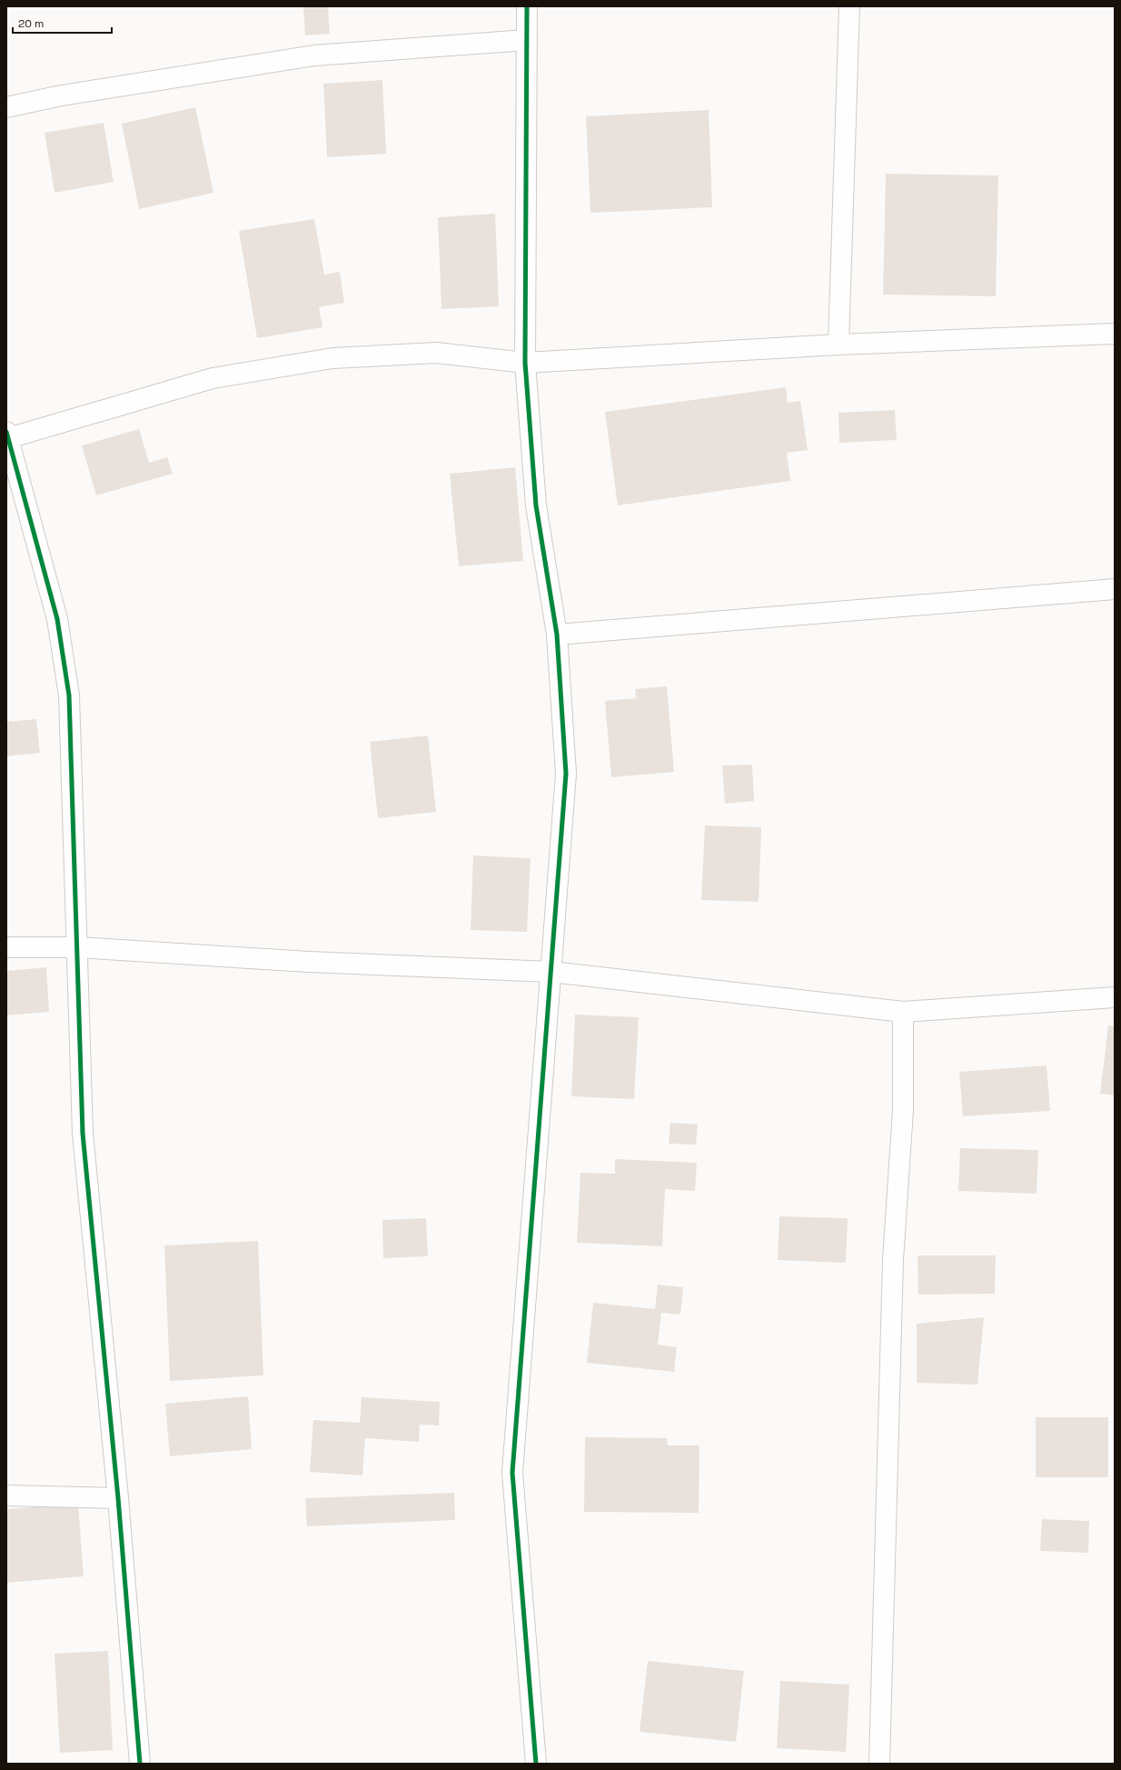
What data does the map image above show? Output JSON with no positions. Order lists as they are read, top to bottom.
{
  "scale_bar": "20 m"
}
